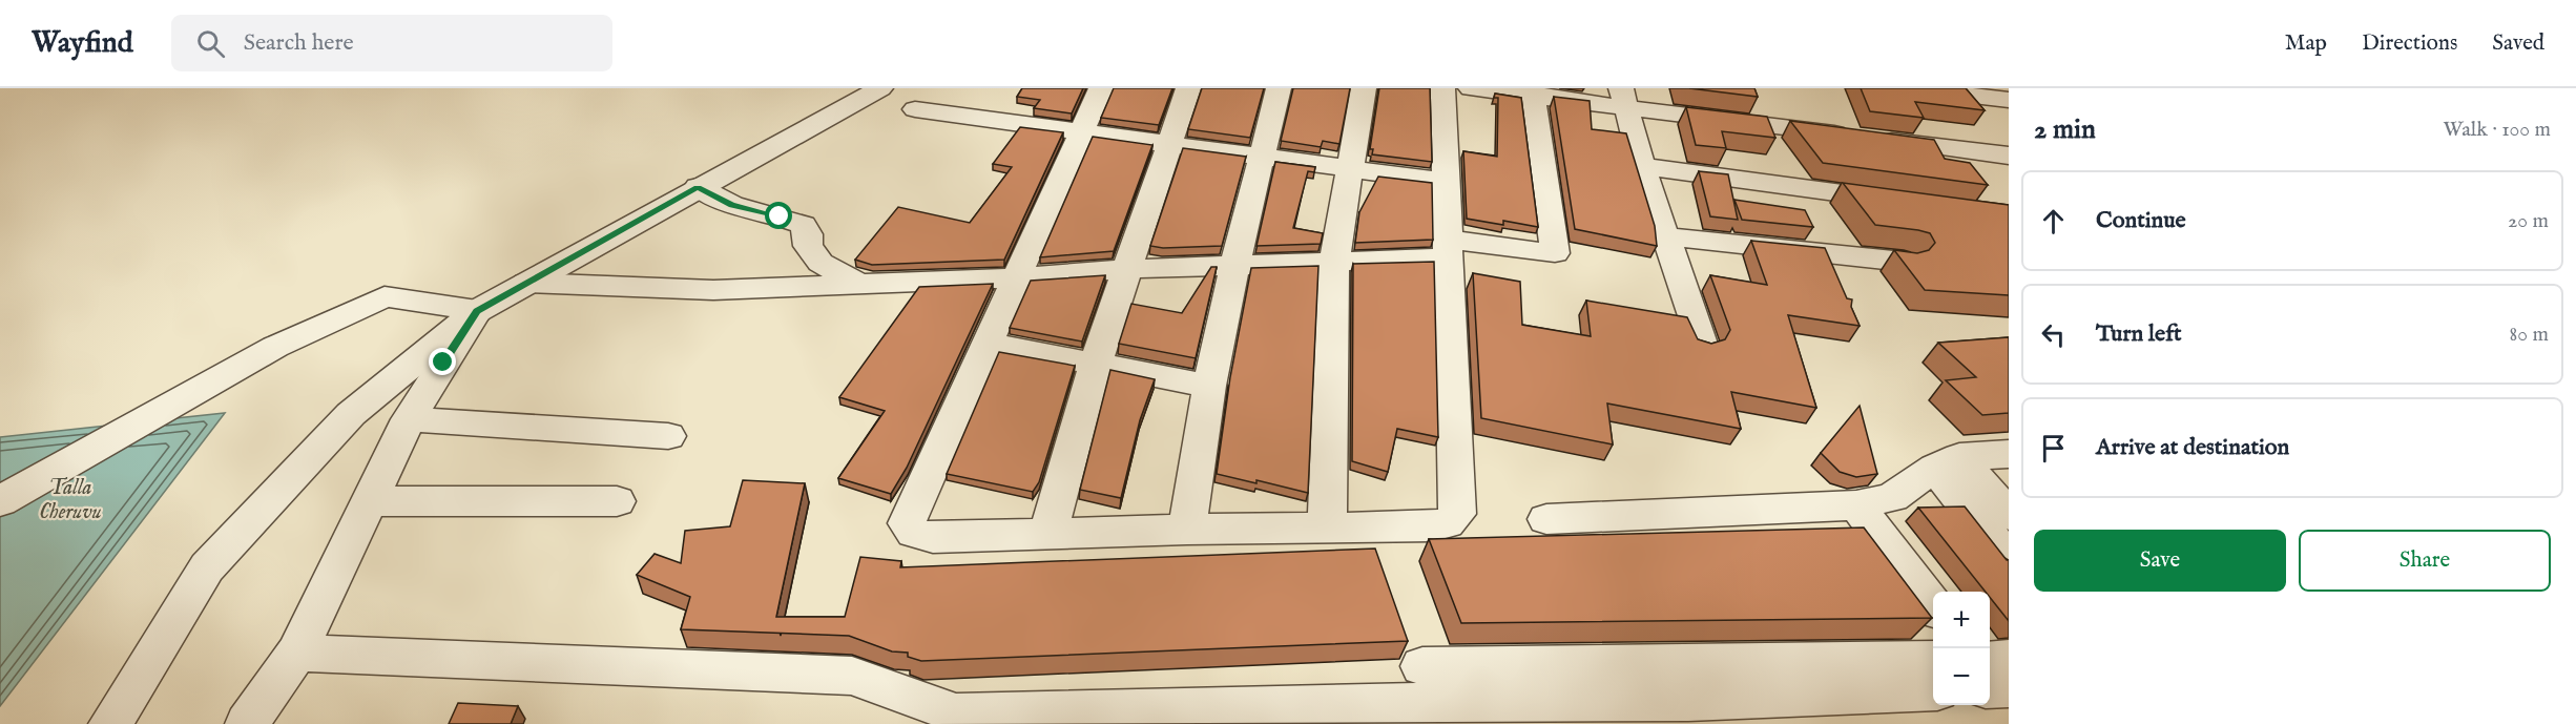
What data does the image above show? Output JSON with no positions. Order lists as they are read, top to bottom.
{
  "water": ["Talla Cheruvu"],
  "page": {
    "header": "Wayfind",
    "search": "Search here",
    "nav": ["Map", "Directions", "Saved"],
    "heading": ["2 min", "Walk · 100 m"],
    "list": [
      ["Continue", "20 m"],
      ["Turn left", "80 m"],
      "Arrive at destination"
    ],
    "buttons": ["Save", "Share"],
    "map_buttons": ["+", "−"]
  }
}
